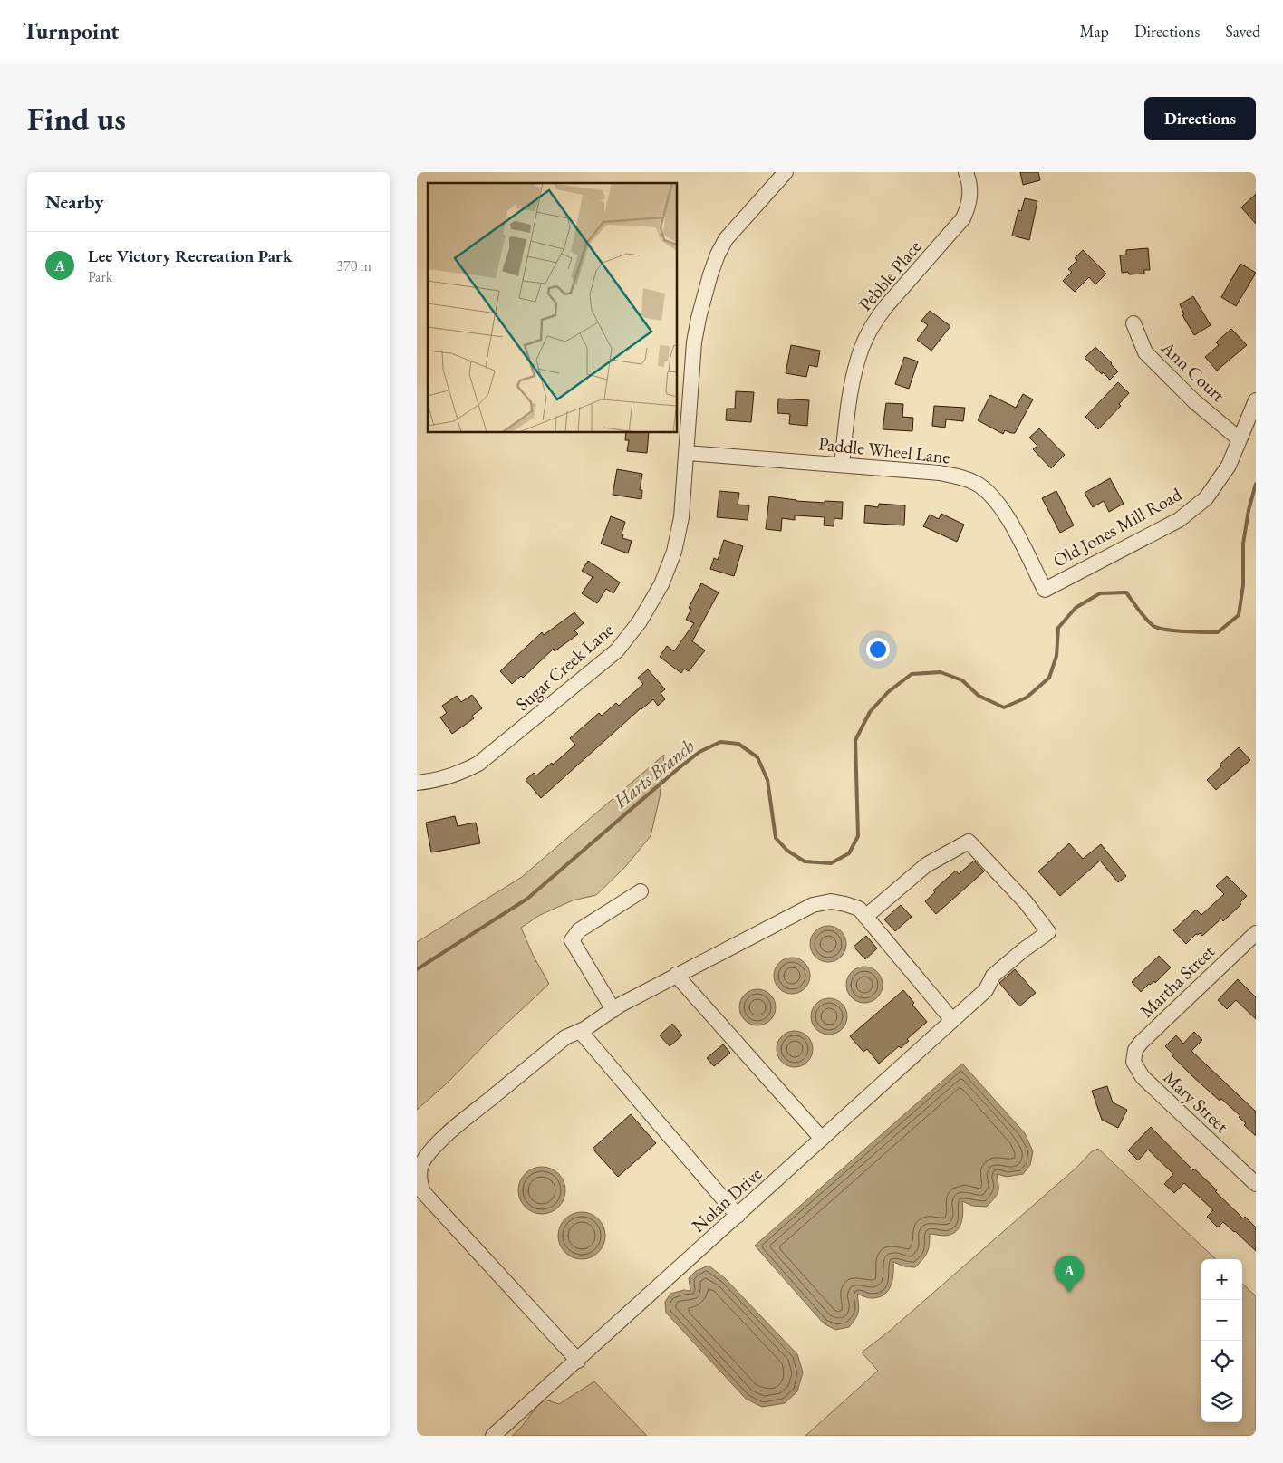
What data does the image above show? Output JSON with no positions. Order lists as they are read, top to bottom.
{
  "streets": {
    "street": [
      "Pebble Place",
      "Ann Court",
      "Paddle Wheel Lane",
      "Old Jones Mill Road",
      "Sugar Creek Lane",
      "Martha Street",
      "Mary Street",
      "Nolan Drive"
    ]
  },
  "crossings": [
    ["Pebble Place", "Paddle Wheel Lane"],
    ["Ann Court", "Old Jones Mill Road"],
    ["Paddle Wheel Lane", "Old Jones Mill Road"],
    ["Paddle Wheel Lane", "Sugar Creek Lane"],
    ["Martha Street", "Mary Street"]
  ],
  "water": ["Harts Branch"],
  "page": {
    "header": "Turnpoint",
    "nav": ["Map", "Directions", "Saved"],
    "buttons": "Directions",
    "title": "Find us",
    "heading": "Nearby",
    "list": [
      {
        "mark": "A",
        "name": "Lee Victory Recreation Park",
        "note": "Park",
        "value": "370 m"
      }
    ],
    "pins": "A",
    "map_buttons": ["+", "−"]
  }
}
